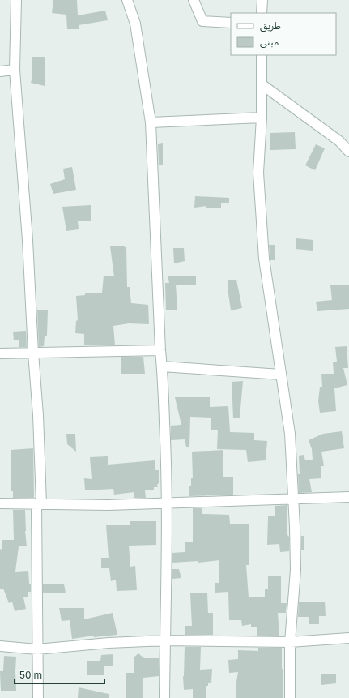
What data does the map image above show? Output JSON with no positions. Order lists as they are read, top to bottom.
{
  "legend": ["طريق", "مبنى"],
  "scale_bar": "50 m"
}
